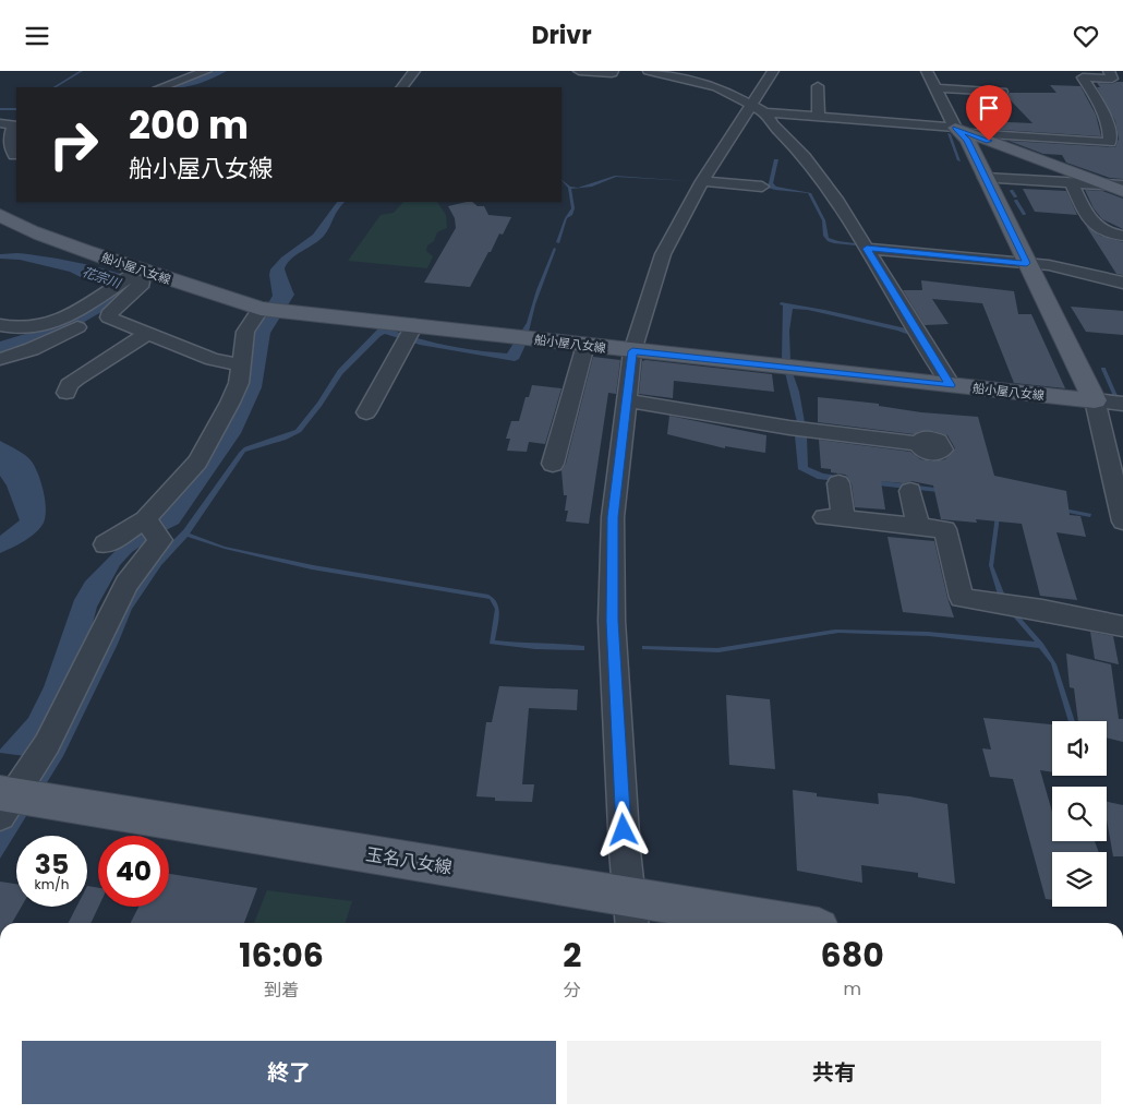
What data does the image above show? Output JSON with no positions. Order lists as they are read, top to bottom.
{
  "streets": {
    "main road": ["船小屋八女線", "玉名八女線"]
  },
  "water": ["花宗川"],
  "page": {
    "header": "Drivr",
    "turn": ["200 m", "船小屋八女線"],
    "speed": "35 km/h",
    "limit": "40",
    "eta": [
      "16:06",
      "到着",
      "2",
      "分",
      "680",
      "m"
    ],
    "buttons": ["終了", "共有"]
  }
}
